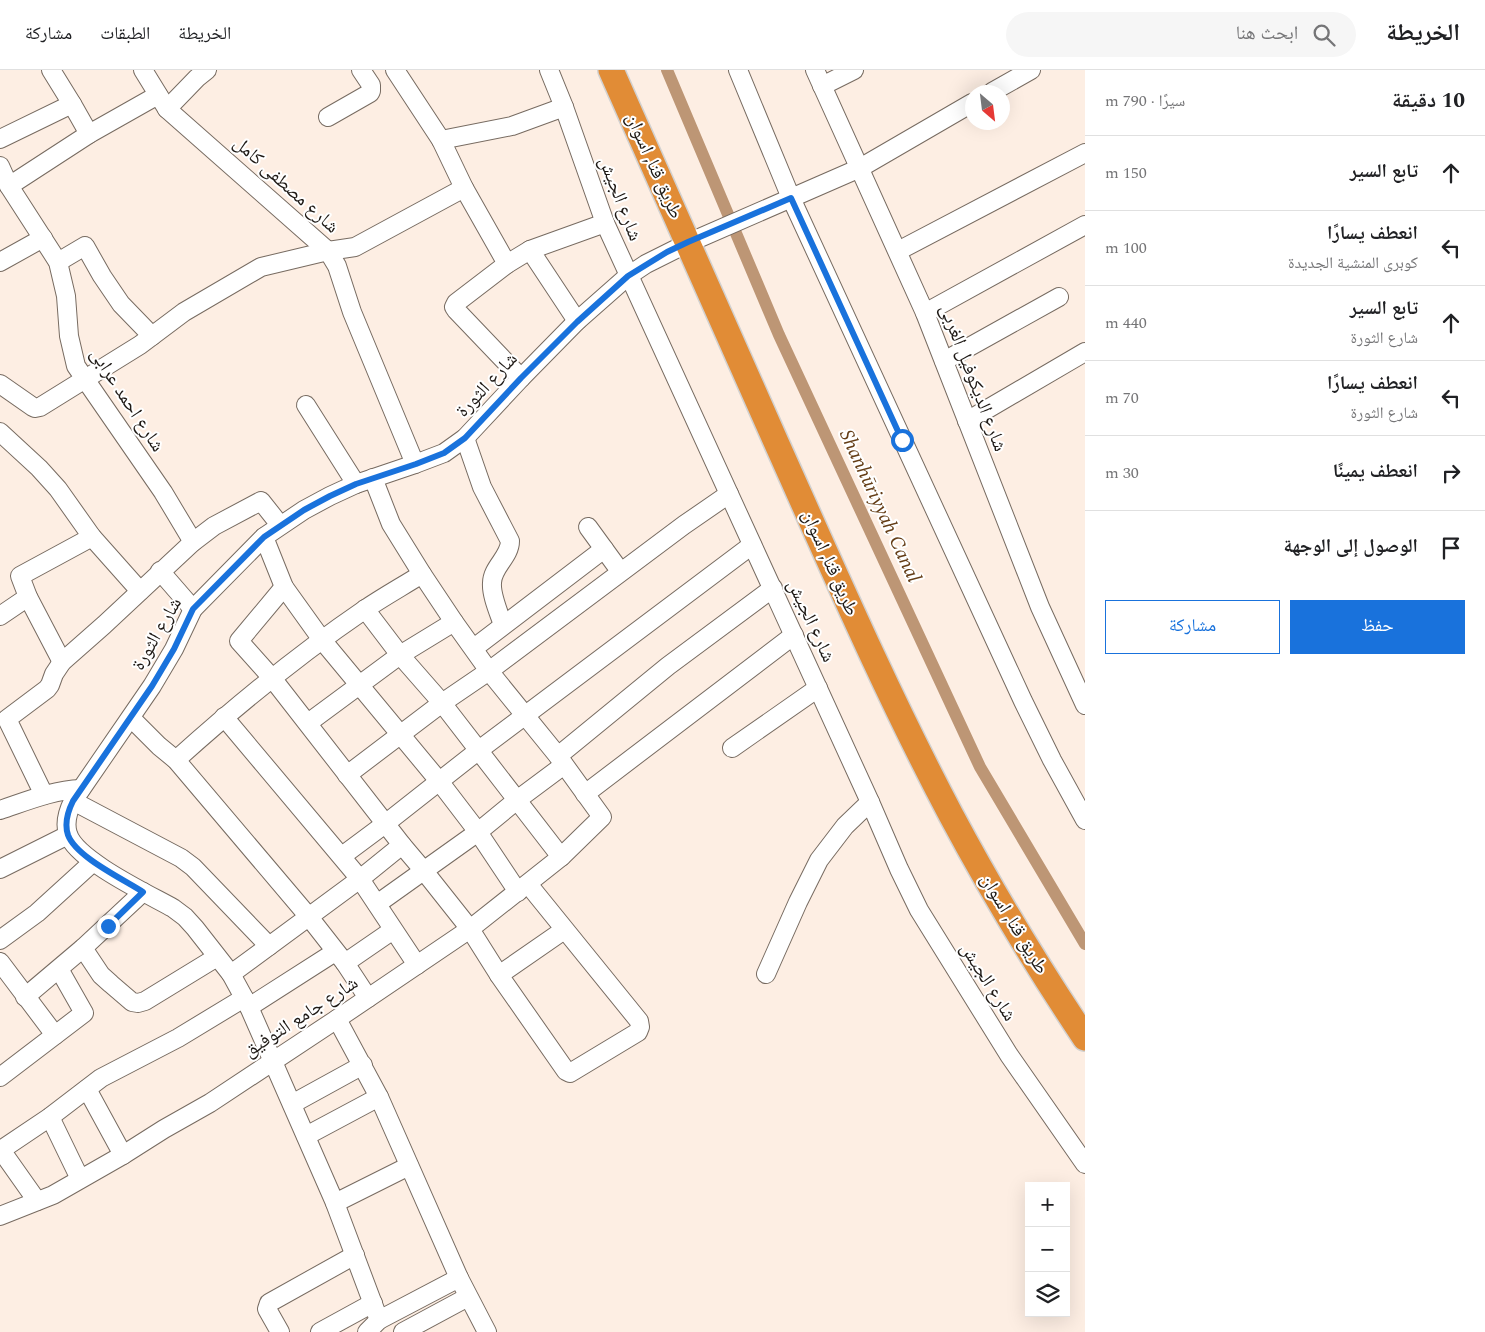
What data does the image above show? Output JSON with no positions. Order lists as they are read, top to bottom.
{
  "streets": {
    "highway": ["طريق قنا, اسوان"],
    "street": [
      "شارع مصطفى كامل",
      "شارع الجيش",
      "شارع الديكوفيل الغربى",
      "شارع الثورة",
      "شارع احمد عرابى",
      "شارع جامع التوفيق"
    ]
  },
  "crossings": [
    ["طريق قنا, اسوان", "شارع الثورة"],
    ["شارع مصطفى كامل", "شارع الثورة"],
    ["شارع الجيش", "شارع الثورة"],
    ["شارع الديكوفيل الغربى", "شارع الثورة"]
  ],
  "water": ["Shanhūriyyah Canal"],
  "north": "bottom right",
  "page": {
    "header": "الخريطة",
    "search": "ابحث هنا",
    "nav": ["الخريطة", "الطبقات", "مشاركة"],
    "heading": ["10 دقيقة", "سيرًا · 790 m"],
    "list": [
      ["تابع السير", "150 m"],
      ["انعطف يسارًا", "كوبرى المنشية الجديدة", "100 m"],
      ["تابع السير", "شارع الثورة", "440 m"],
      ["انعطف يسارًا", "شارع الثورة", "70 m"],
      ["انعطف يمينًا", "30 m"],
      "الوصول إلى الوجهة"
    ],
    "buttons": ["حفظ", "مشاركة"],
    "map_buttons": ["+", "−"]
  }
}
